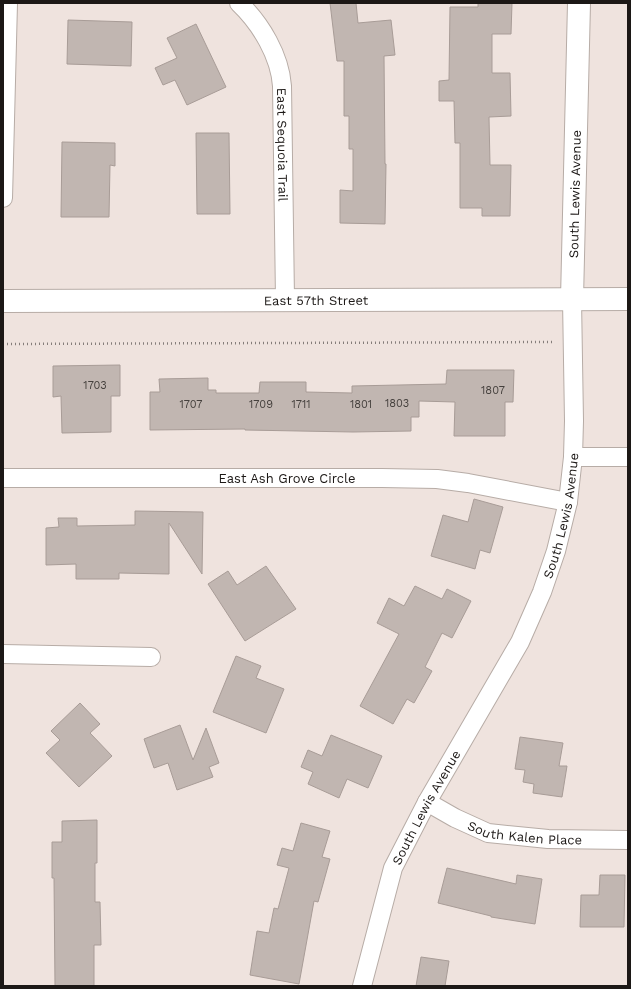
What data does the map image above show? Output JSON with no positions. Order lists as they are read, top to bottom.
{
  "streets": {
    "main road": ["South Lewis Avenue", "East 57th Street"],
    "street": ["East Sequoia Trail", "East Ash Grove Circle", "South Kalen Place"]
  },
  "crossings": [
    ["East Sequoia Trail", "East 57th Street"],
    ["South Lewis Avenue", "East 57th Street"],
    ["South Lewis Avenue", "East Ash Grove Circle"],
    ["South Lewis Avenue", "South Kalen Place"]
  ],
  "house_numbers": [
    "1703",
    "1807",
    "1803",
    "1707",
    "1709",
    "1711",
    "1801"
  ]
}
